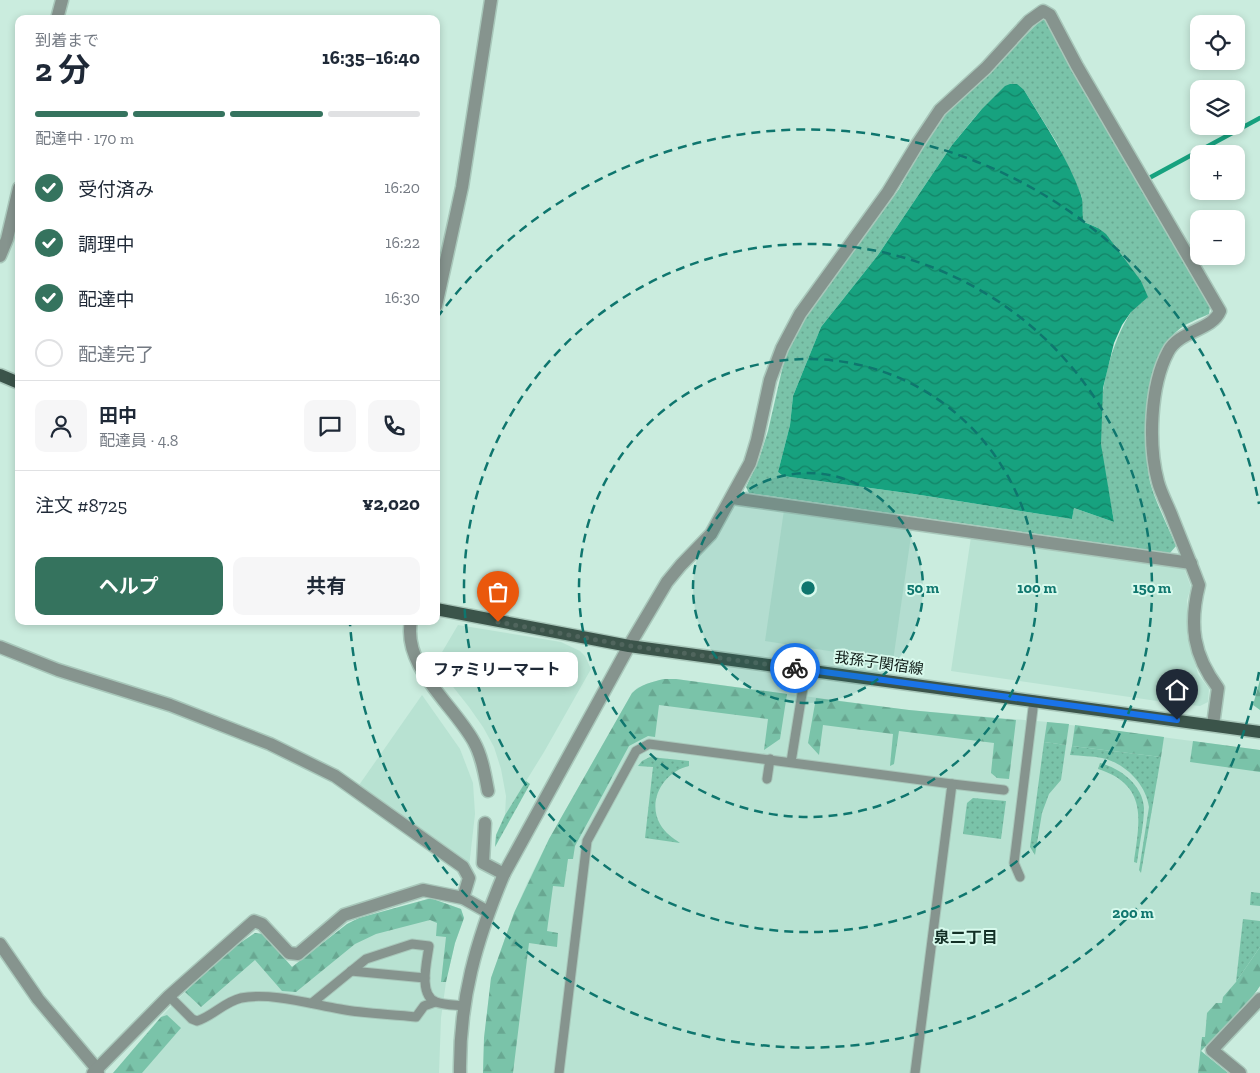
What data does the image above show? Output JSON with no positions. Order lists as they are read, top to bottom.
{
  "streets": {
    "main road": ["我孫子関宿線"]
  },
  "districts": ["泉二丁目"],
  "places": ["ファミリーマート"],
  "page": {
    "map_buttons": ["+", "−"],
    "heading": ["2 分", "到着まで", "16:35–16:40"],
    "panel": [
      "田中",
      "配達員 · 4.8",
      "注文 #8725",
      "¥2,020"
    ],
    "bar": "配達中 · 170 m",
    "list": [
      ["受付済み", "16:20"],
      ["調理中", "16:22"],
      ["配達中", "16:30"],
      "配達完了"
    ],
    "buttons": ["ヘルプ", "共有"],
    "bubble": "ファミリーマート"
  },
  "rings": [
    "50 m",
    "100 m",
    "150 m",
    "200 m"
  ]
}
